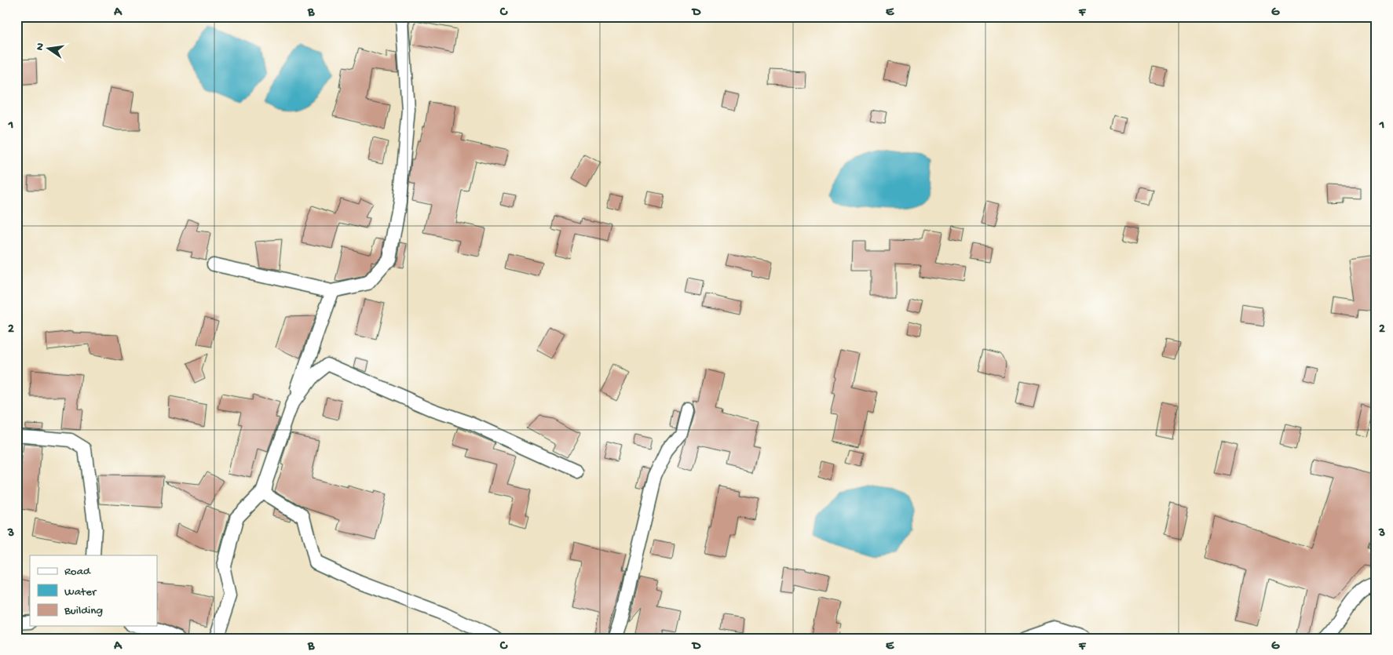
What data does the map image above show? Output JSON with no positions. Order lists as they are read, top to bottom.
{
  "legend": ["Road", "Water", "Building"],
  "north": "left",
  "grid": {
    "columns": [
      "A",
      "B",
      "C",
      "D",
      "E",
      "F",
      "G"
    ],
    "rows": ["1", "2", "3"]
  }
}
